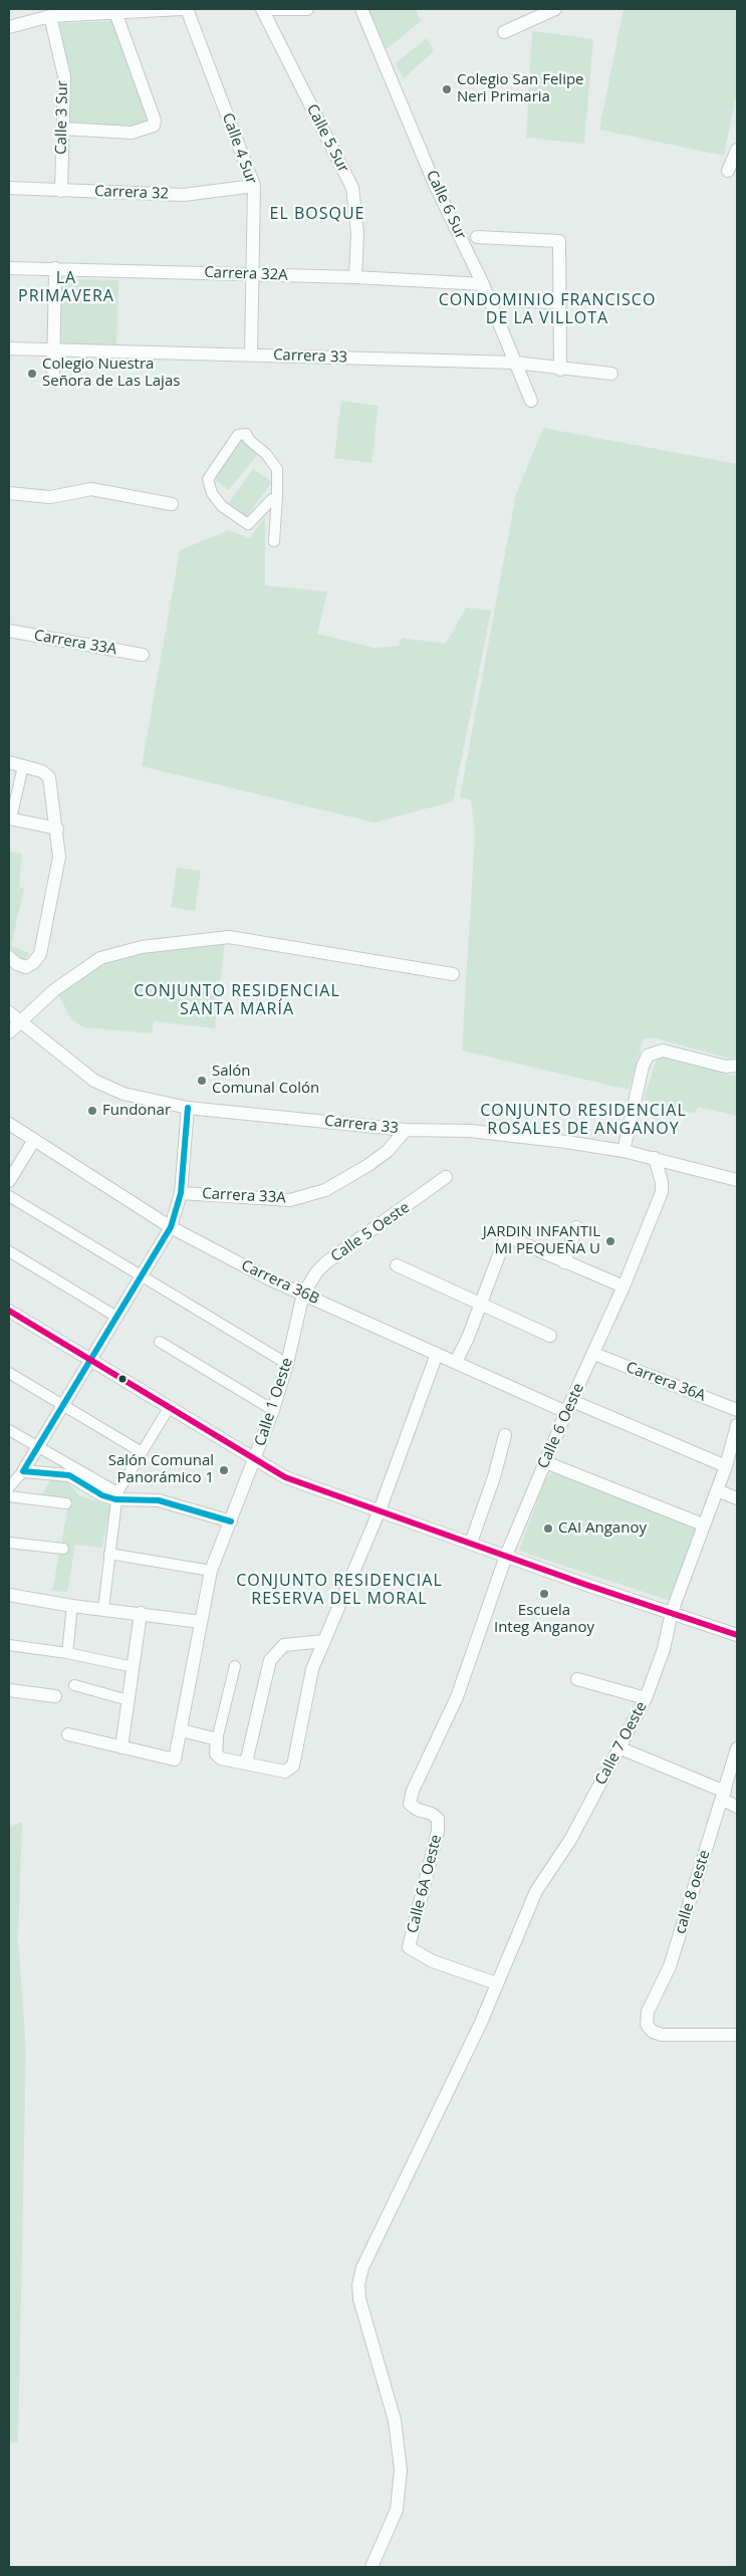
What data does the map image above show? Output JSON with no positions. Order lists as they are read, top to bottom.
{
  "streets": {
    "street": [
      "Calle 3 Sur",
      "Calle 5 Sur",
      "Calle 4 Sur",
      "Carrera 32",
      "Calle 6 Sur",
      "Carrera 32A",
      "Carrera 33",
      "Carrera 33A",
      "Calle 5 Oeste",
      "Carrera 36B",
      "Carrera 36A",
      "Calle 1 Oeste",
      "Calle 6 Oeste",
      "Calle 7 Oeste",
      "Calle 6A Oeste",
      "calle 8 oeste"
    ]
  },
  "crossings": [
    ["Calle 3 Sur", "Carrera 32"],
    ["Calle 5 Sur", "Carrera 32A"],
    ["Calle 4 Sur", "Carrera 32"],
    ["Calle 4 Sur", "Carrera 32A"],
    ["Calle 4 Sur", "Carrera 33"],
    ["Calle 6 Sur", "Carrera 32A"],
    ["Calle 6 Sur", "Carrera 33"],
    ["Carrera 33", "Carrera 33A"],
    ["Carrera 33", "Calle 6 Oeste"],
    ["Calle 5 Oeste", "Carrera 36B"],
    ["Calle 5 Oeste", "Calle 1 Oeste"],
    ["Carrera 36B", "Calle 1 Oeste"],
    ["Carrera 36B", "Calle 6 Oeste"],
    ["Carrera 36B", "Calle 7 Oeste"],
    ["Carrera 36A", "Calle 6 Oeste"],
    ["Calle 6 Oeste", "Calle 6A Oeste"],
    ["Calle 7 Oeste", "Calle 6A Oeste"]
  ],
  "districts": [
    "EL BOSQUE",
    "LA PRIMAVERA",
    "CONDOMINIO FRANCISCO DE LA VILLOTA",
    "CONJUNTO RESIDENCIAL SANTA MARÍA",
    "CONJUNTO RESIDENCIAL ROSALES DE ANGANOY",
    "CONJUNTO RESIDENCIAL RESERVA DEL MORAL"
  ],
  "places": [
    "Colegio San Felipe Neri Primaria",
    "Colegio Nuestra Señora de Las Lajas",
    "Salón Comunal Colón",
    "Fundonar",
    "JARDIN INFANTIL MI PEQUEÑA U",
    "Salón Comunal Panorámico 1",
    "CAI Anganoy",
    "Escuela Integ Anganoy"
  ]
}
